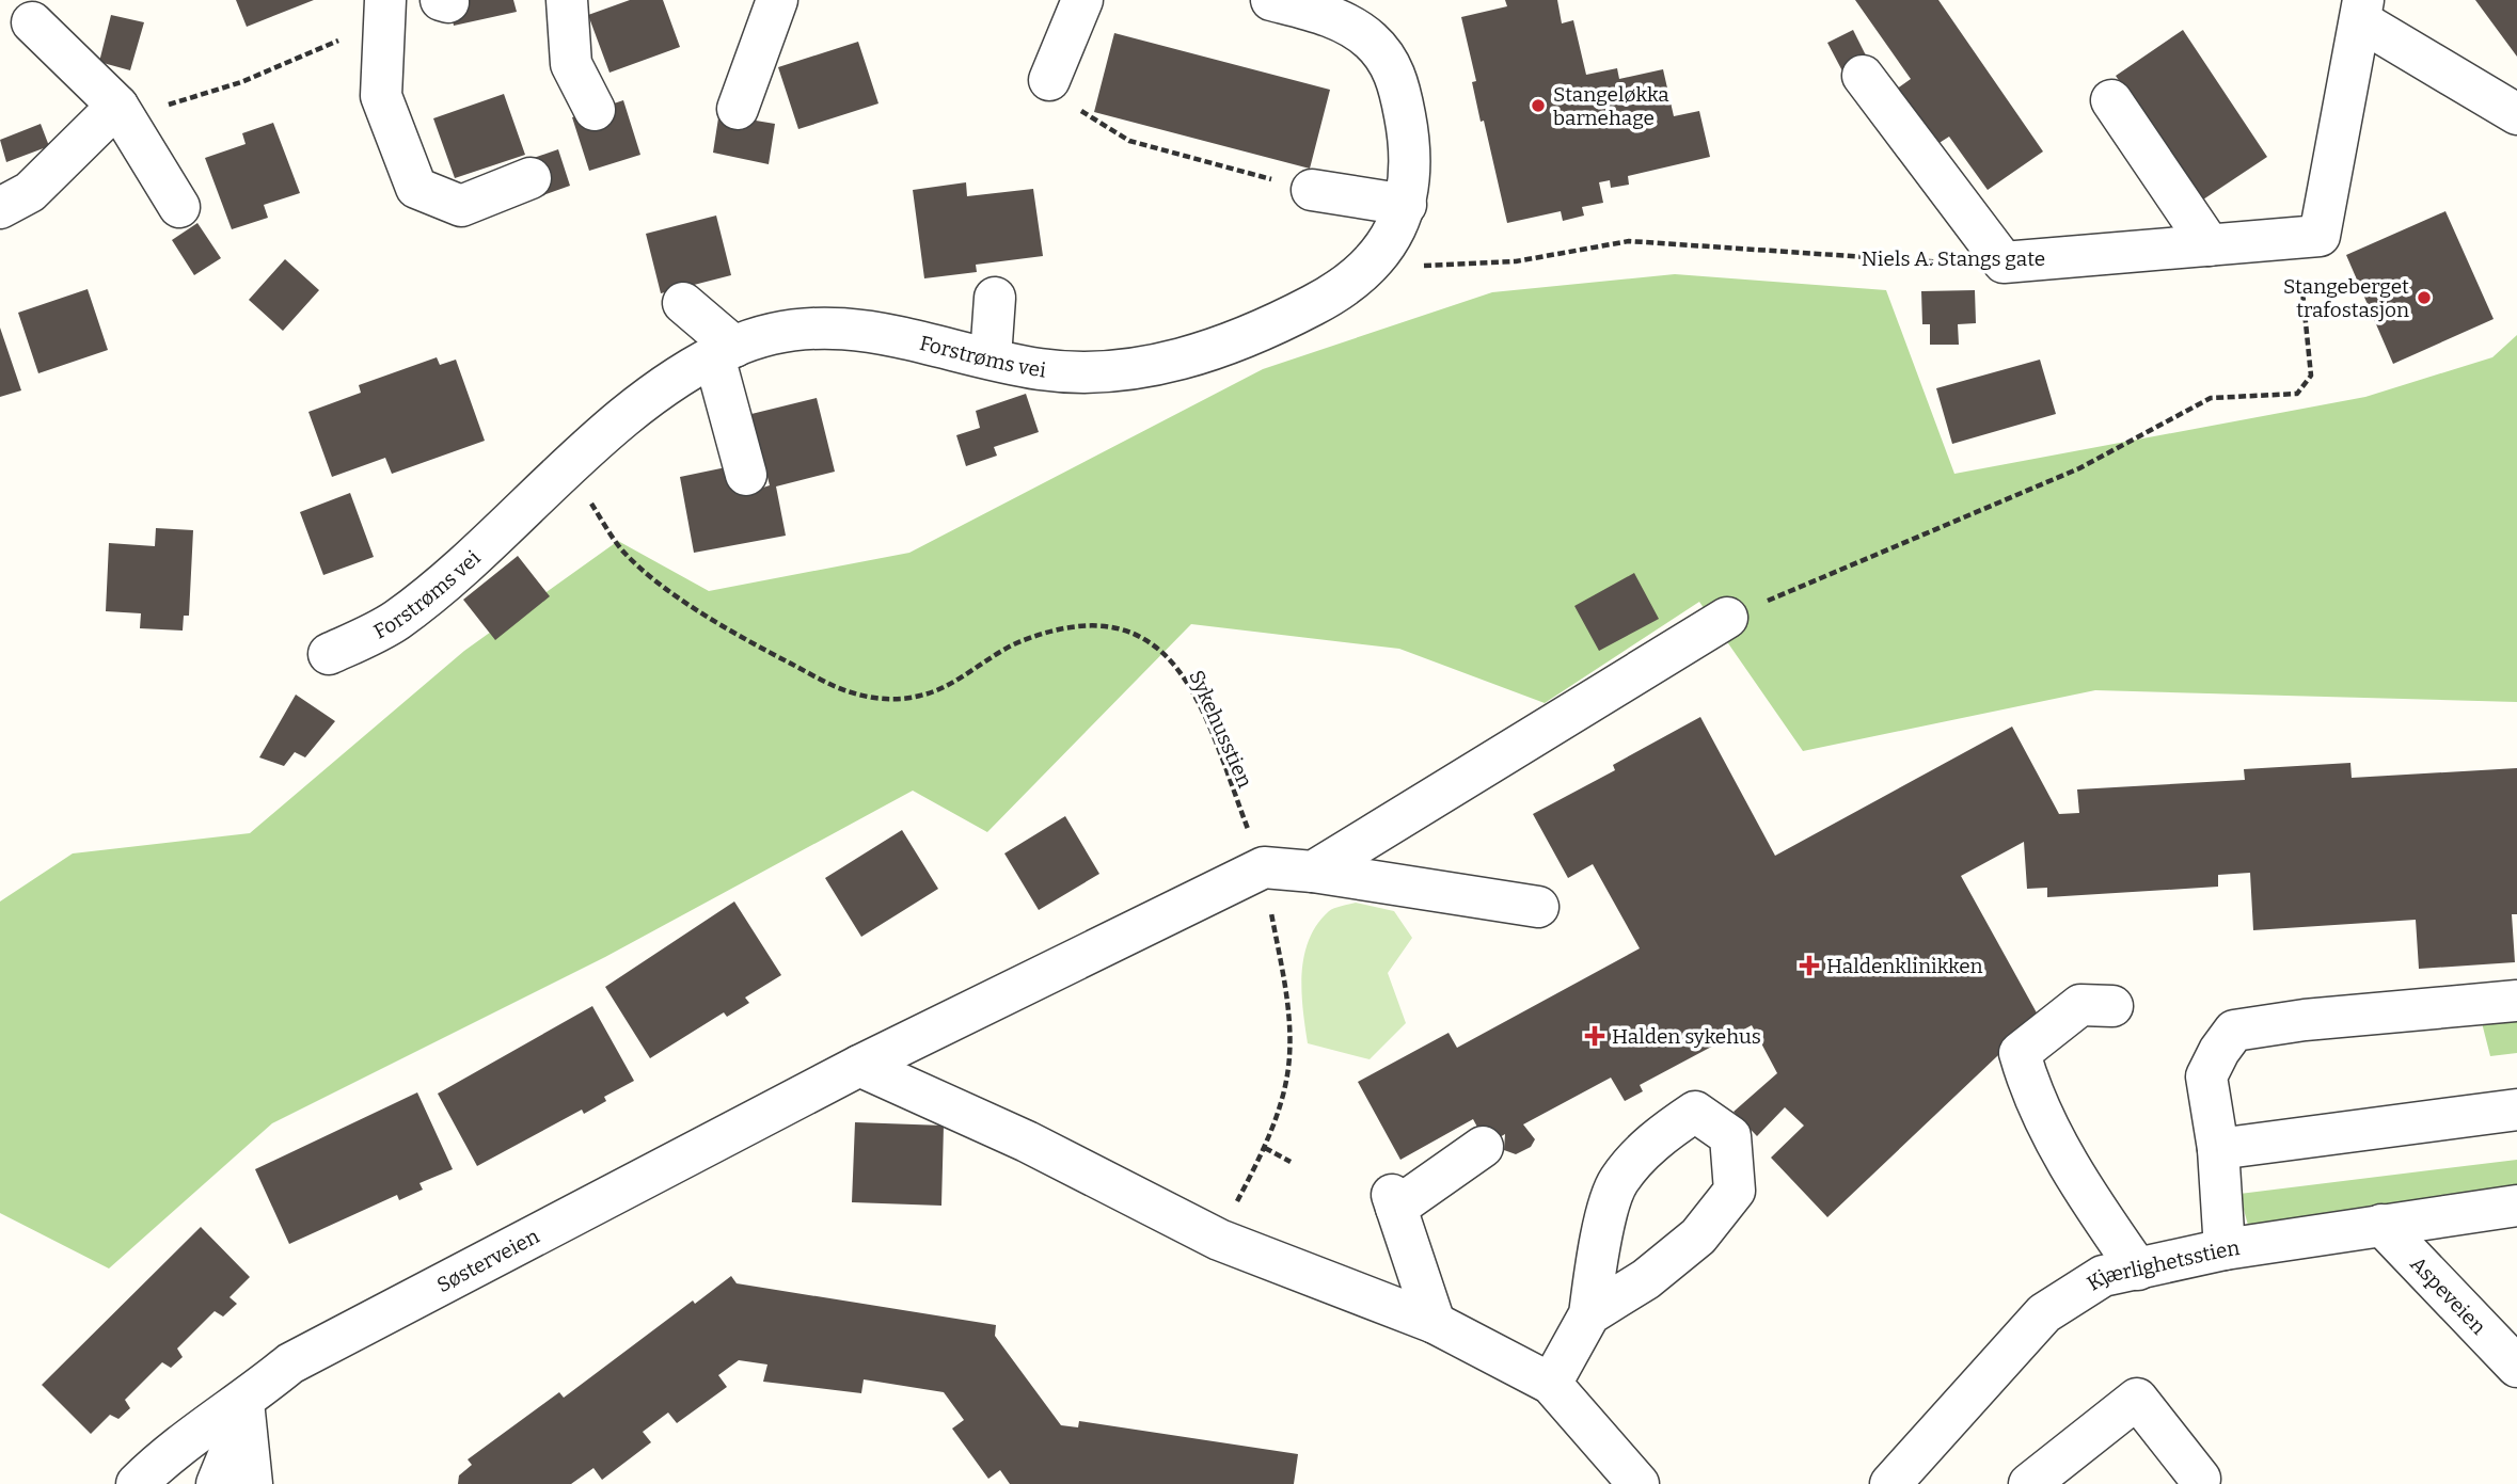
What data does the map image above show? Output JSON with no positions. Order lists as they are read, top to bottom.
{
  "streets": {
    "street": [
      "Niels A. Stangs gate",
      "Forstrøms vei",
      "Søsterveien",
      "Kjærlighetsstien",
      "Aspeveien"
    ],
    "path": ["Sykehusstien"]
  },
  "crossings": [
    ["Niels A. Stangs gate", "Forstrøms vei"],
    ["Forstrøms vei", "Sykehusstien"],
    ["Sykehusstien", "Søsterveien"],
    ["Kjærlighetsstien", "Aspeveien"]
  ],
  "places": {
    "other": ["Stangeløkka barnehage", "Stangeberget trafostasjon"],
    "health": ["Haldenklinikken", "Halden sykehus"]
  }
}
